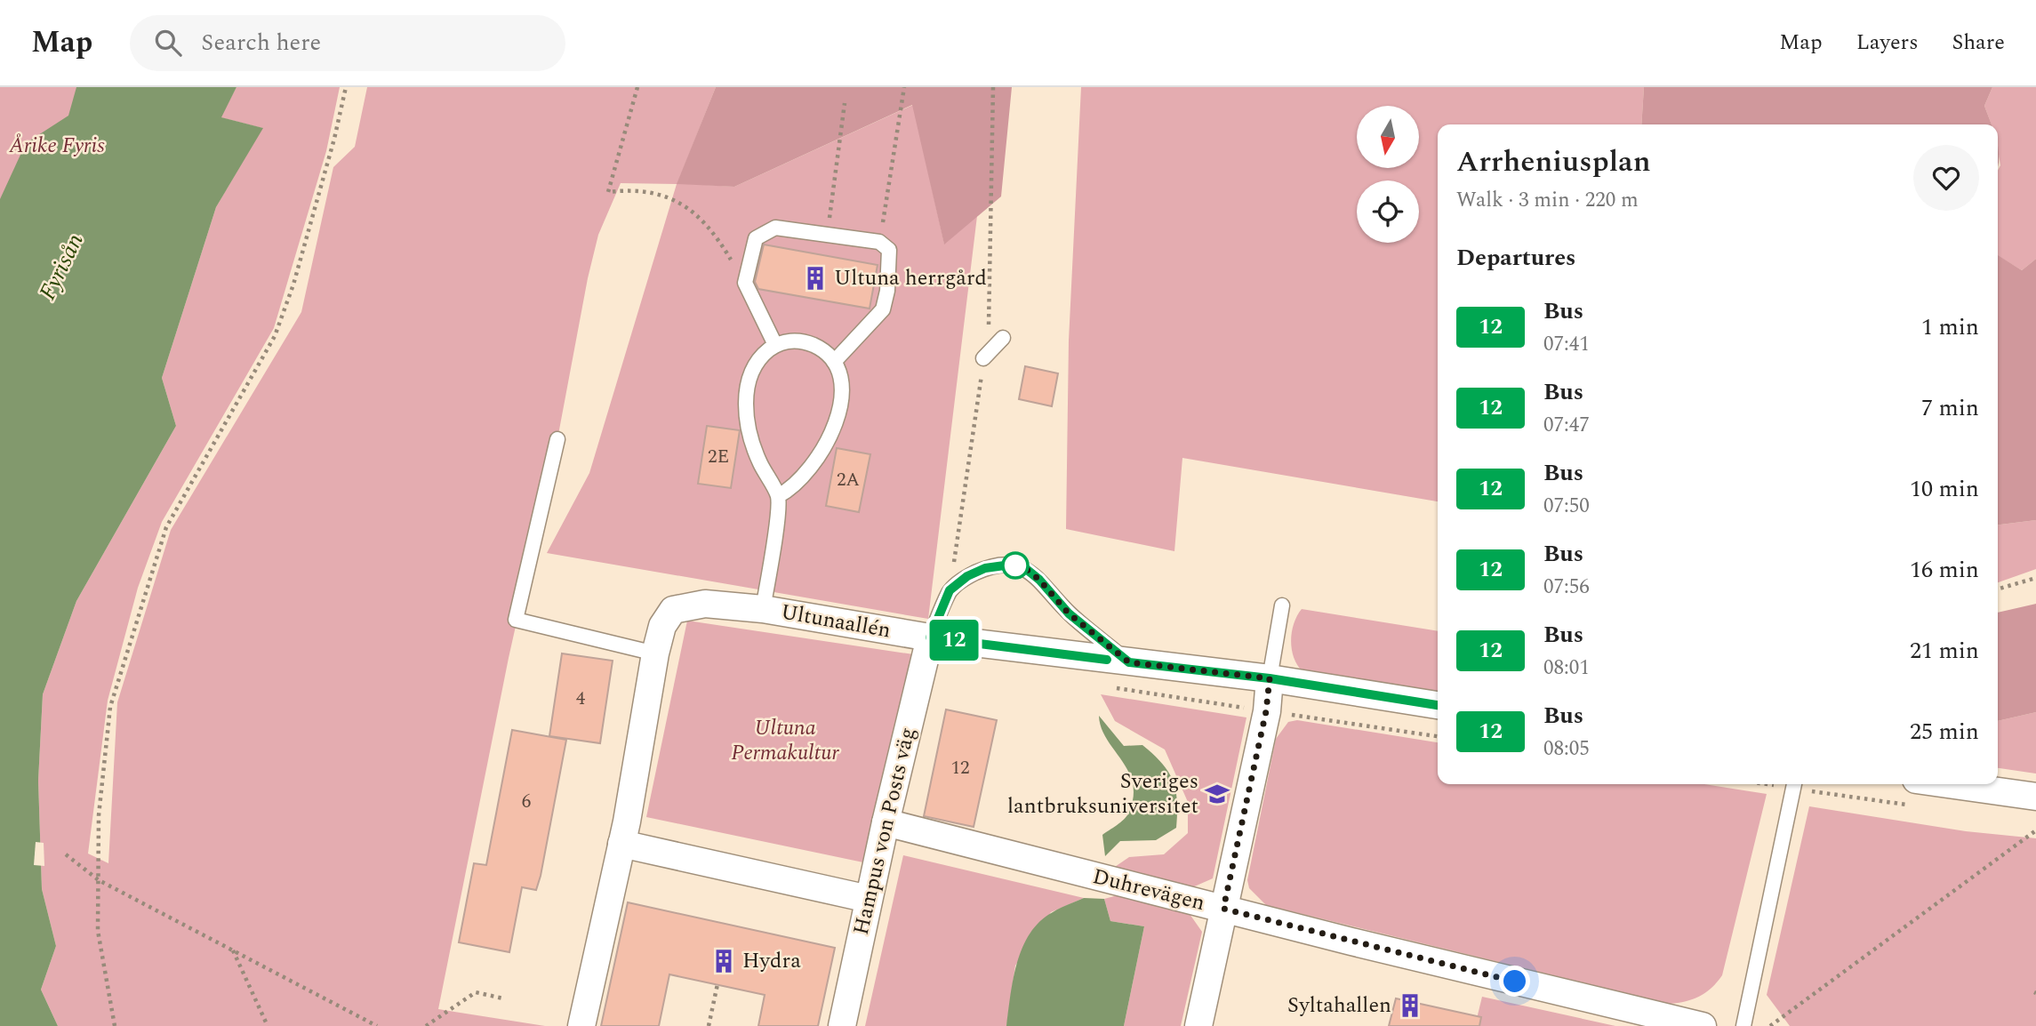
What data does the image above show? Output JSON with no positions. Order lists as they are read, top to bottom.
{
  "streets": {
    "street": ["Ultunaallén", "Hampus von Posts väg", "Duhrevägen"]
  },
  "crossings": [
    ["Ultunaallén", "Hampus von Posts väg"],
    ["Hampus von Posts väg", "Duhrevägen"]
  ],
  "water": ["Fyrisån"],
  "parks": ["Årike Fyris", "Ultuna Permakultur"],
  "places": {
    "building": ["Ultuna herrgård", "Hydra", "Syltahallen"],
    "school or university": ["Sveriges lantbruksuniversitet"]
  },
  "lines": ["bus line 12"],
  "house_numbers": [
    "2E",
    "2A",
    "4",
    "12",
    "6"
  ],
  "north": "bottom",
  "page": {
    "header": "Map",
    "search": "Search here",
    "nav": ["Map", "Layers", "Share"],
    "on_map": "12",
    "heading": [
      ["Arrheniusplan", "Walk · 3 min · 220 m"],
      "Departures"
    ],
    "list": [
      {
        "mark": "12",
        "name": "Bus",
        "note": "07:41",
        "value": "1 min"
      },
      {
        "mark": "12",
        "name": "Bus",
        "note": "07:47",
        "value": "7 min"
      },
      {
        "mark": "12",
        "name": "Bus",
        "note": "07:50",
        "value": "10 min"
      },
      {
        "mark": "12",
        "name": "Bus",
        "note": "07:56",
        "value": "16 min"
      },
      {
        "mark": "12",
        "name": "Bus",
        "note": "08:01",
        "value": "21 min"
      },
      {
        "mark": "12",
        "name": "Bus",
        "note": "08:05",
        "value": "25 min"
      }
    ]
  }
}
